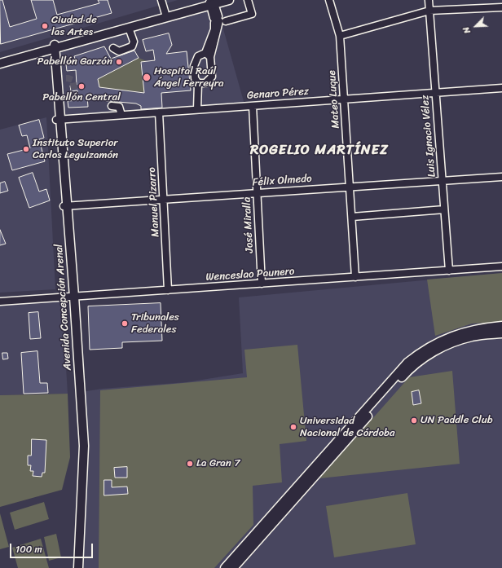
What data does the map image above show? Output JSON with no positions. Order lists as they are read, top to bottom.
{
  "streets": {
    "main road": ["Avenida Concepción Arenal"],
    "street": [
      "Genaro Pérez",
      "Mateo Luque",
      "Luis Ignacio Vélez",
      "Félix Olmedo",
      "Manuel Pizarro",
      "José Miralla",
      "Wenceslao Paunero"
    ]
  },
  "crossings": [
    ["Genaro Pérez", "Mateo Luque"],
    ["Genaro Pérez", "Luis Ignacio Vélez"],
    ["Genaro Pérez", "Manuel Pizarro"],
    ["Genaro Pérez", "José Miralla"],
    ["Genaro Pérez", "Avenida Concepción Arenal"],
    ["Mateo Luque", "Félix Olmedo"],
    ["Mateo Luque", "Wenceslao Paunero"],
    ["Luis Ignacio Vélez", "Félix Olmedo"],
    ["Luis Ignacio Vélez", "Wenceslao Paunero"],
    ["Félix Olmedo", "Manuel Pizarro"],
    ["Félix Olmedo", "José Miralla"],
    ["Félix Olmedo", "Avenida Concepción Arenal"],
    ["Manuel Pizarro", "Wenceslao Paunero"],
    ["José Miralla", "Wenceslao Paunero"],
    ["Wenceslao Paunero", "Avenida Concepción Arenal"]
  ],
  "districts": ["ROGELIO MARTÍNEZ"],
  "places": [
    "Ciudad de las Artes",
    "Pabellón Garzón",
    "Hospital Raúl Ángel Ferreyra",
    "Pabellón Central",
    "Instituto Superior Carlos Leguizamón",
    "Tribunales Federales",
    "UN Paddle Club",
    "Universidad Nacional de Córdoba",
    "La Gran 7"
  ],
  "scale_bar": "100 m",
  "north": "bottom left"
}
